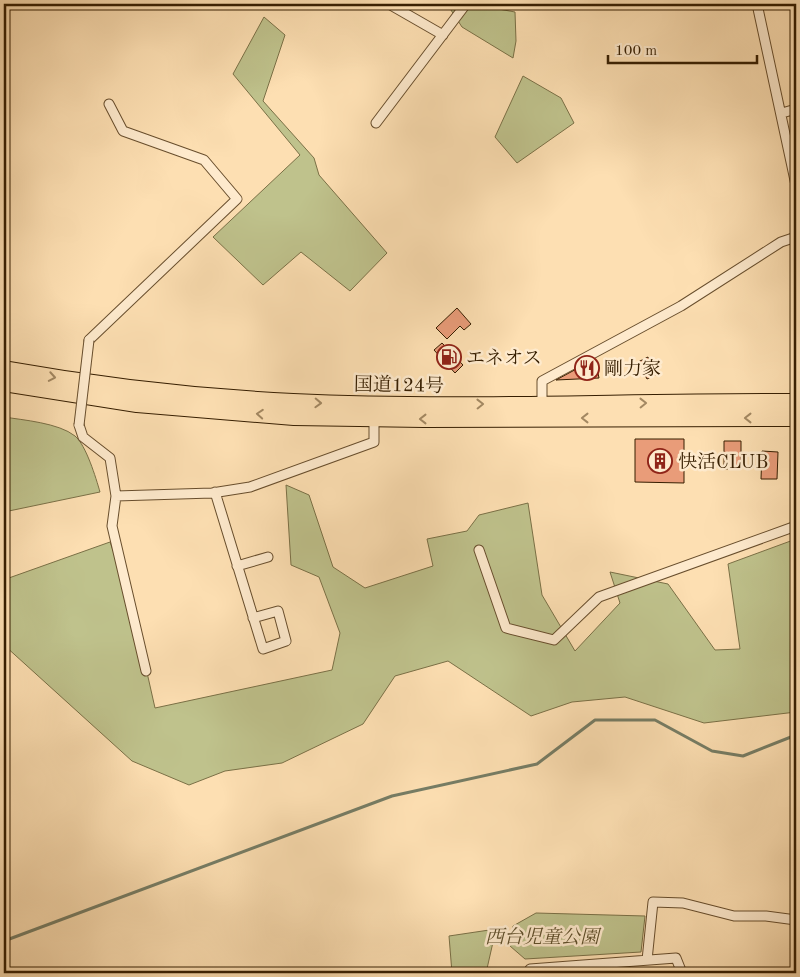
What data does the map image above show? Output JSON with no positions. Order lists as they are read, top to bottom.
{
  "streets": {
    "highway": ["国道124号"]
  },
  "parks": ["西台児童公園"],
  "places": {
    "fuel station": ["エネオス"],
    "restaurant": ["剛力家"],
    "building": ["快活CLUB"]
  },
  "scale_bar": "100 m"
}
